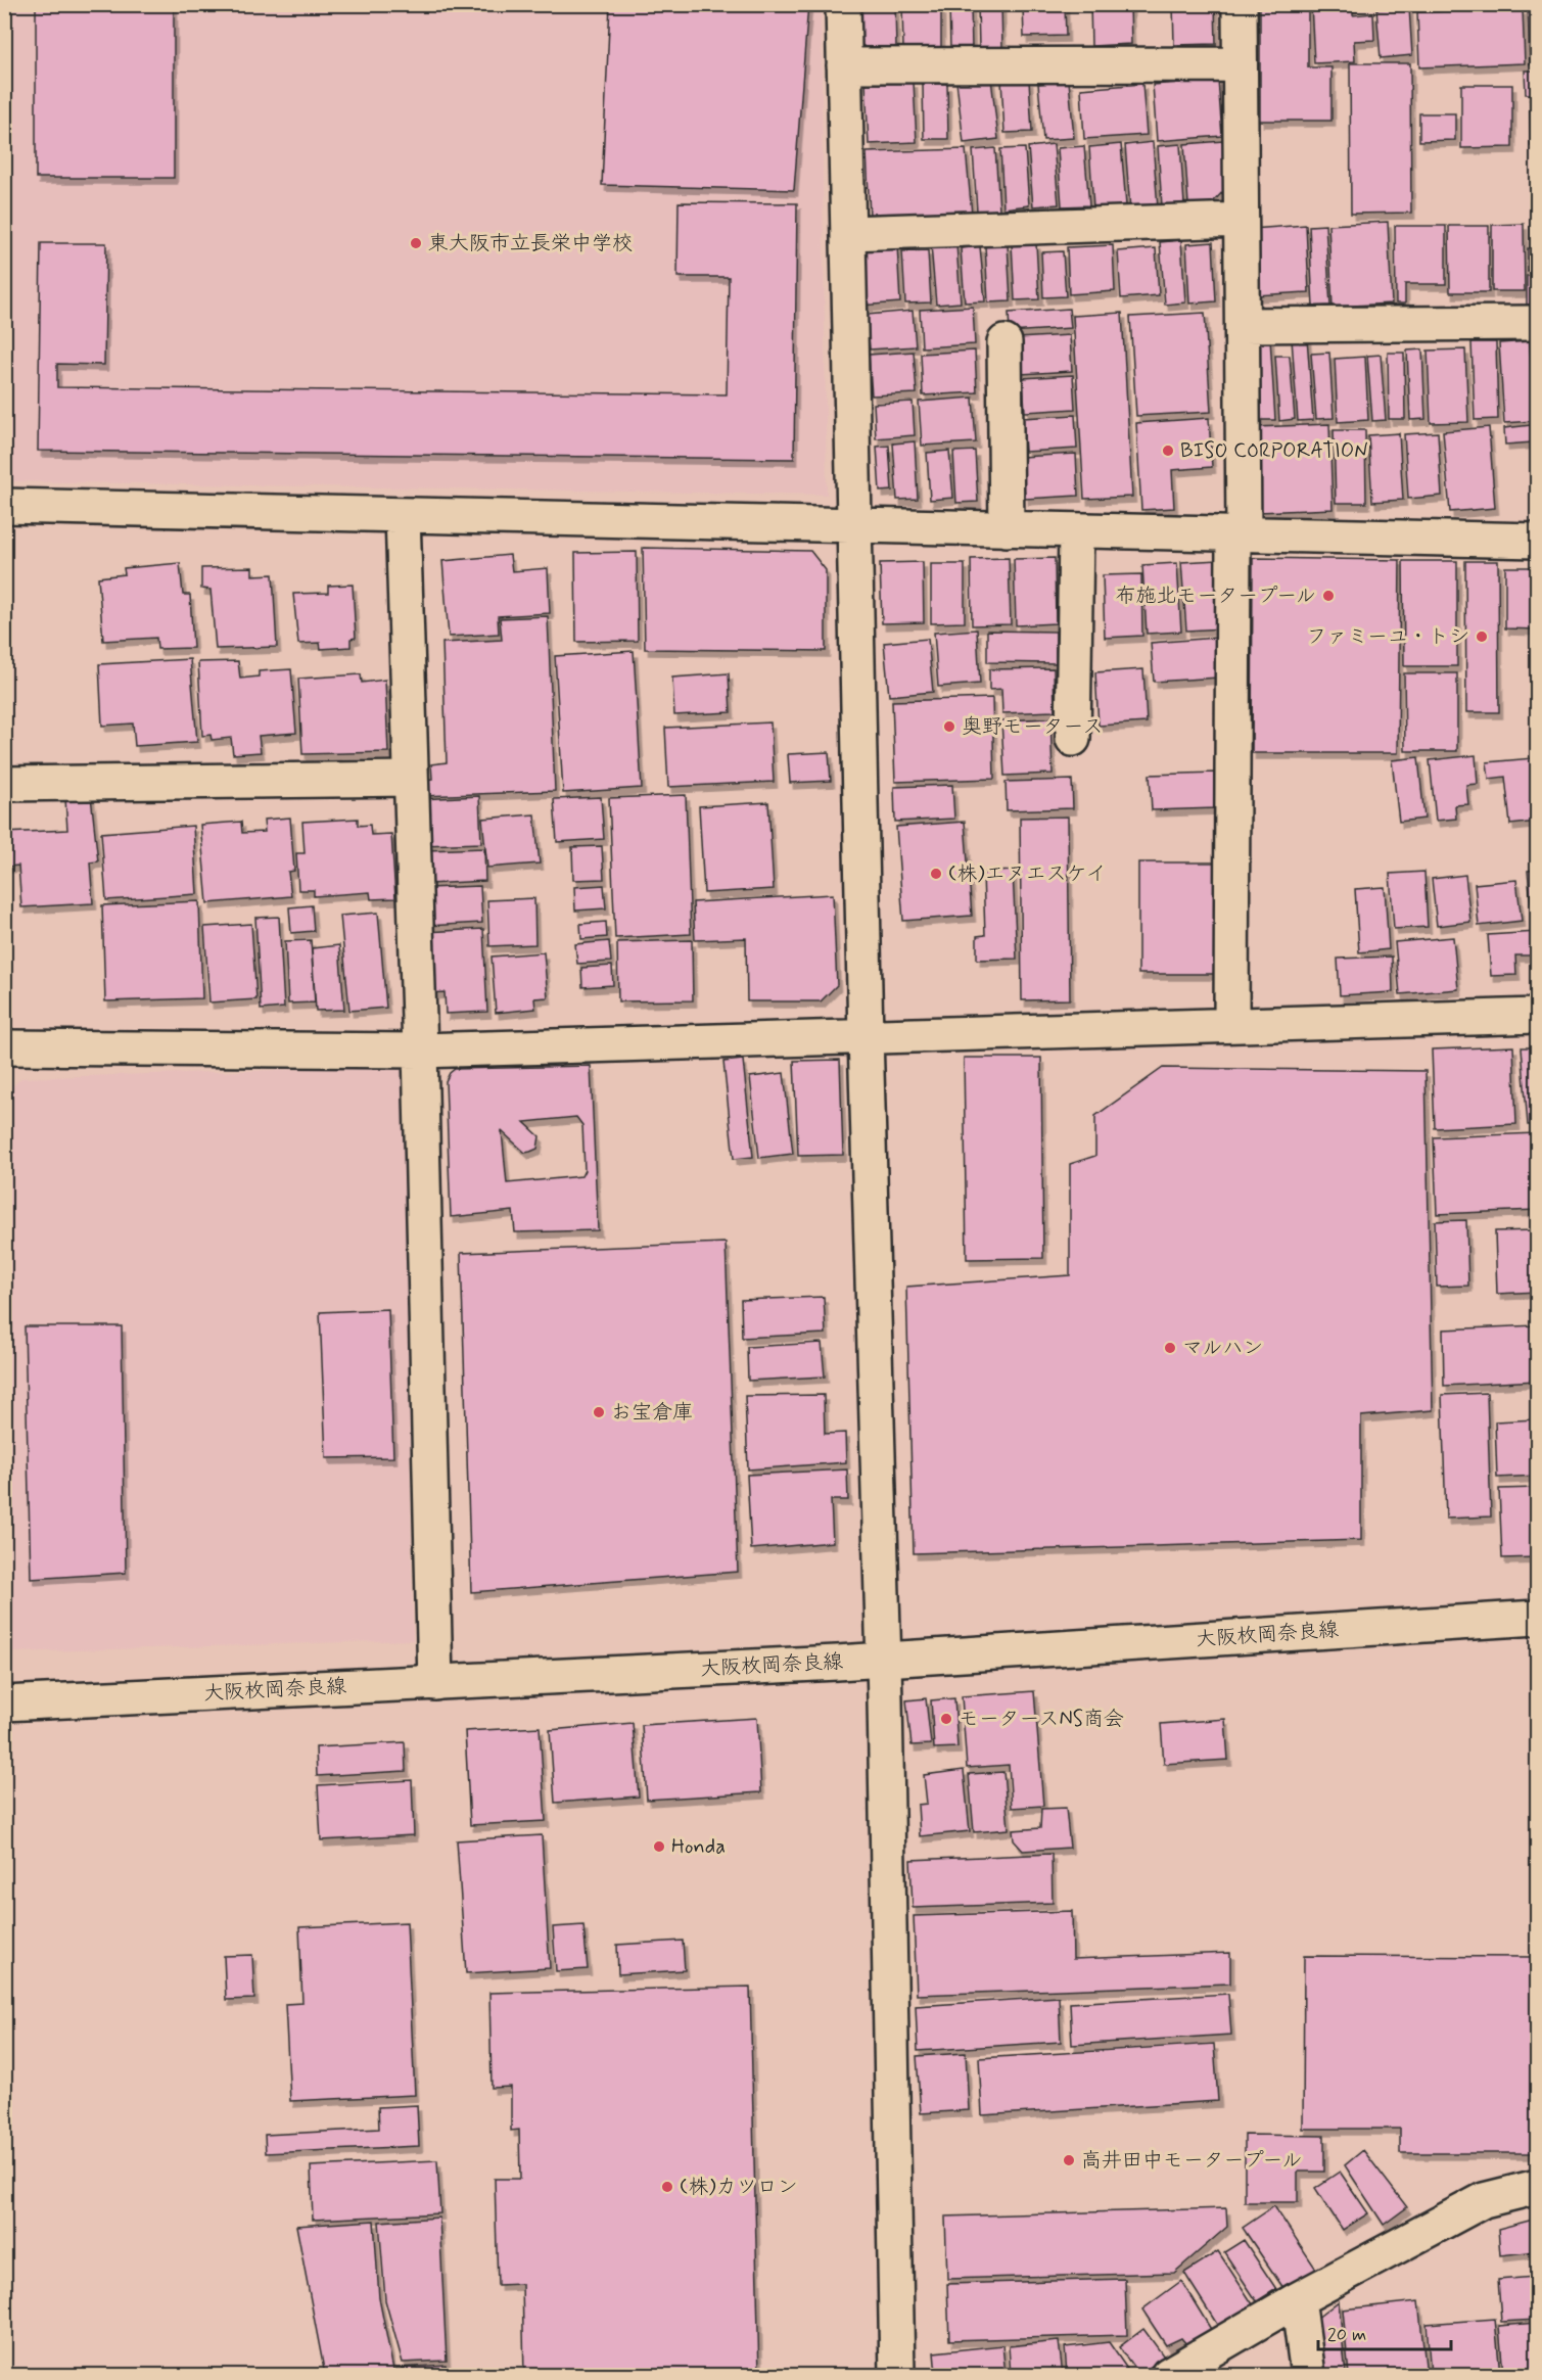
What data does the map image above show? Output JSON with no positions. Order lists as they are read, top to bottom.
{
  "streets": {
    "street": ["大阪枚岡奈良線"]
  },
  "places": [
    "東大阪市立長栄中学校",
    "BISO CORPORATION",
    "布施北モータープール",
    "ファミーユ・トシ",
    "奥野モータース",
    "(株)エヌエスケイ",
    "マルハン",
    "お宝倉庫",
    "モータースNS商会",
    "Honda",
    "高井田中モータープール",
    "(株)カツロン"
  ],
  "scale_bar": "20 m"
}
